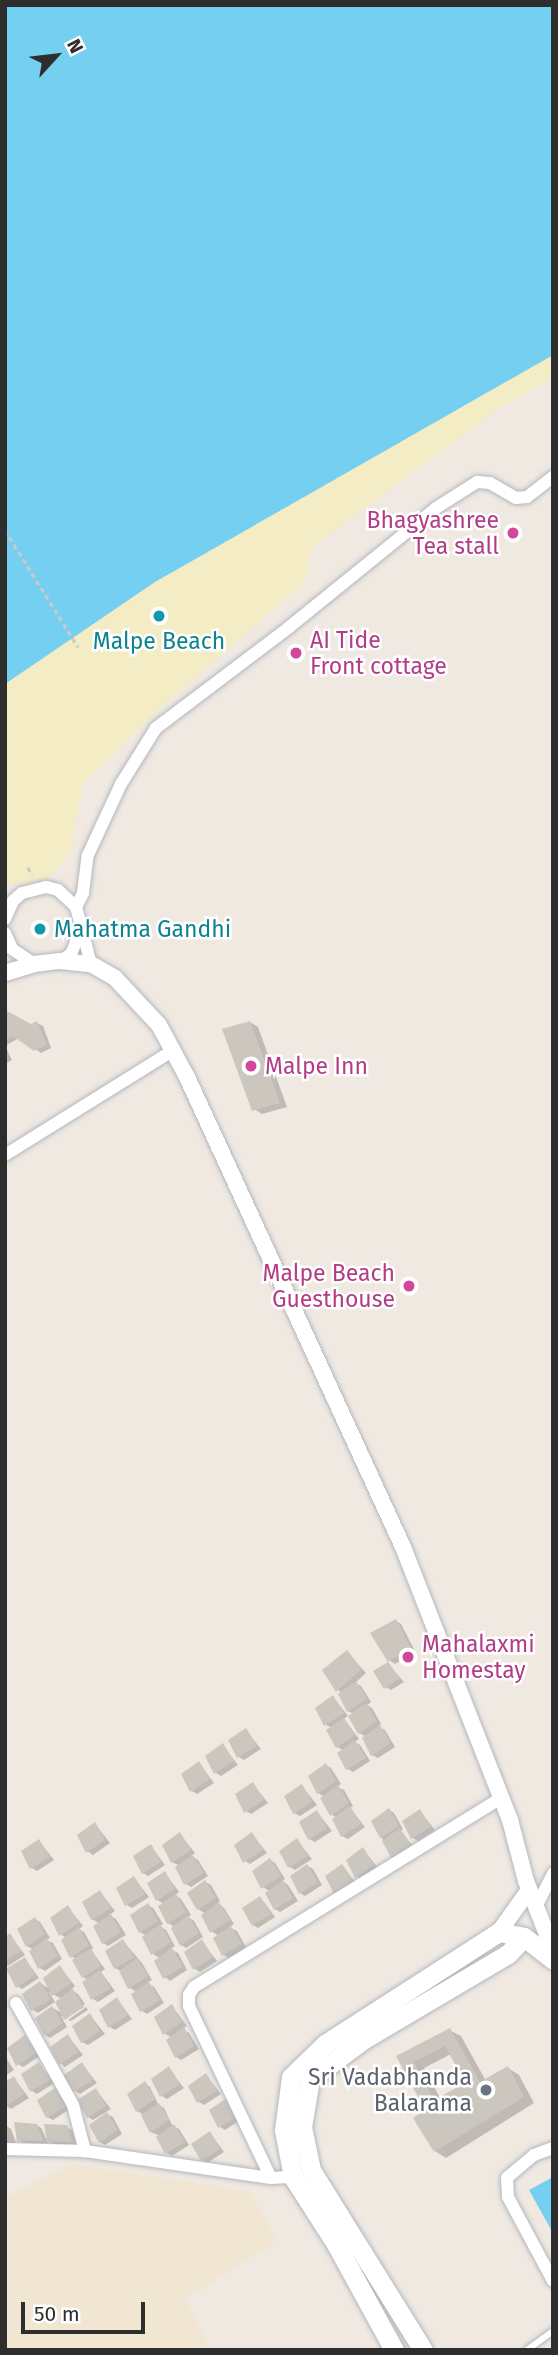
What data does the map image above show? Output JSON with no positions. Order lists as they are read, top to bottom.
{
  "places": [
    "Bhagyashree Tea stall",
    "Malpe Beach",
    "AI Tide Front cottage",
    "Mahatma Gandhi",
    "Malpe Inn",
    "Malpe Beach Guesthouse",
    "Mahalaxmi Homestay",
    "Sri Vadabhanda Balarama"
  ],
  "scale_bar": "50 m",
  "north": "top right"
}
